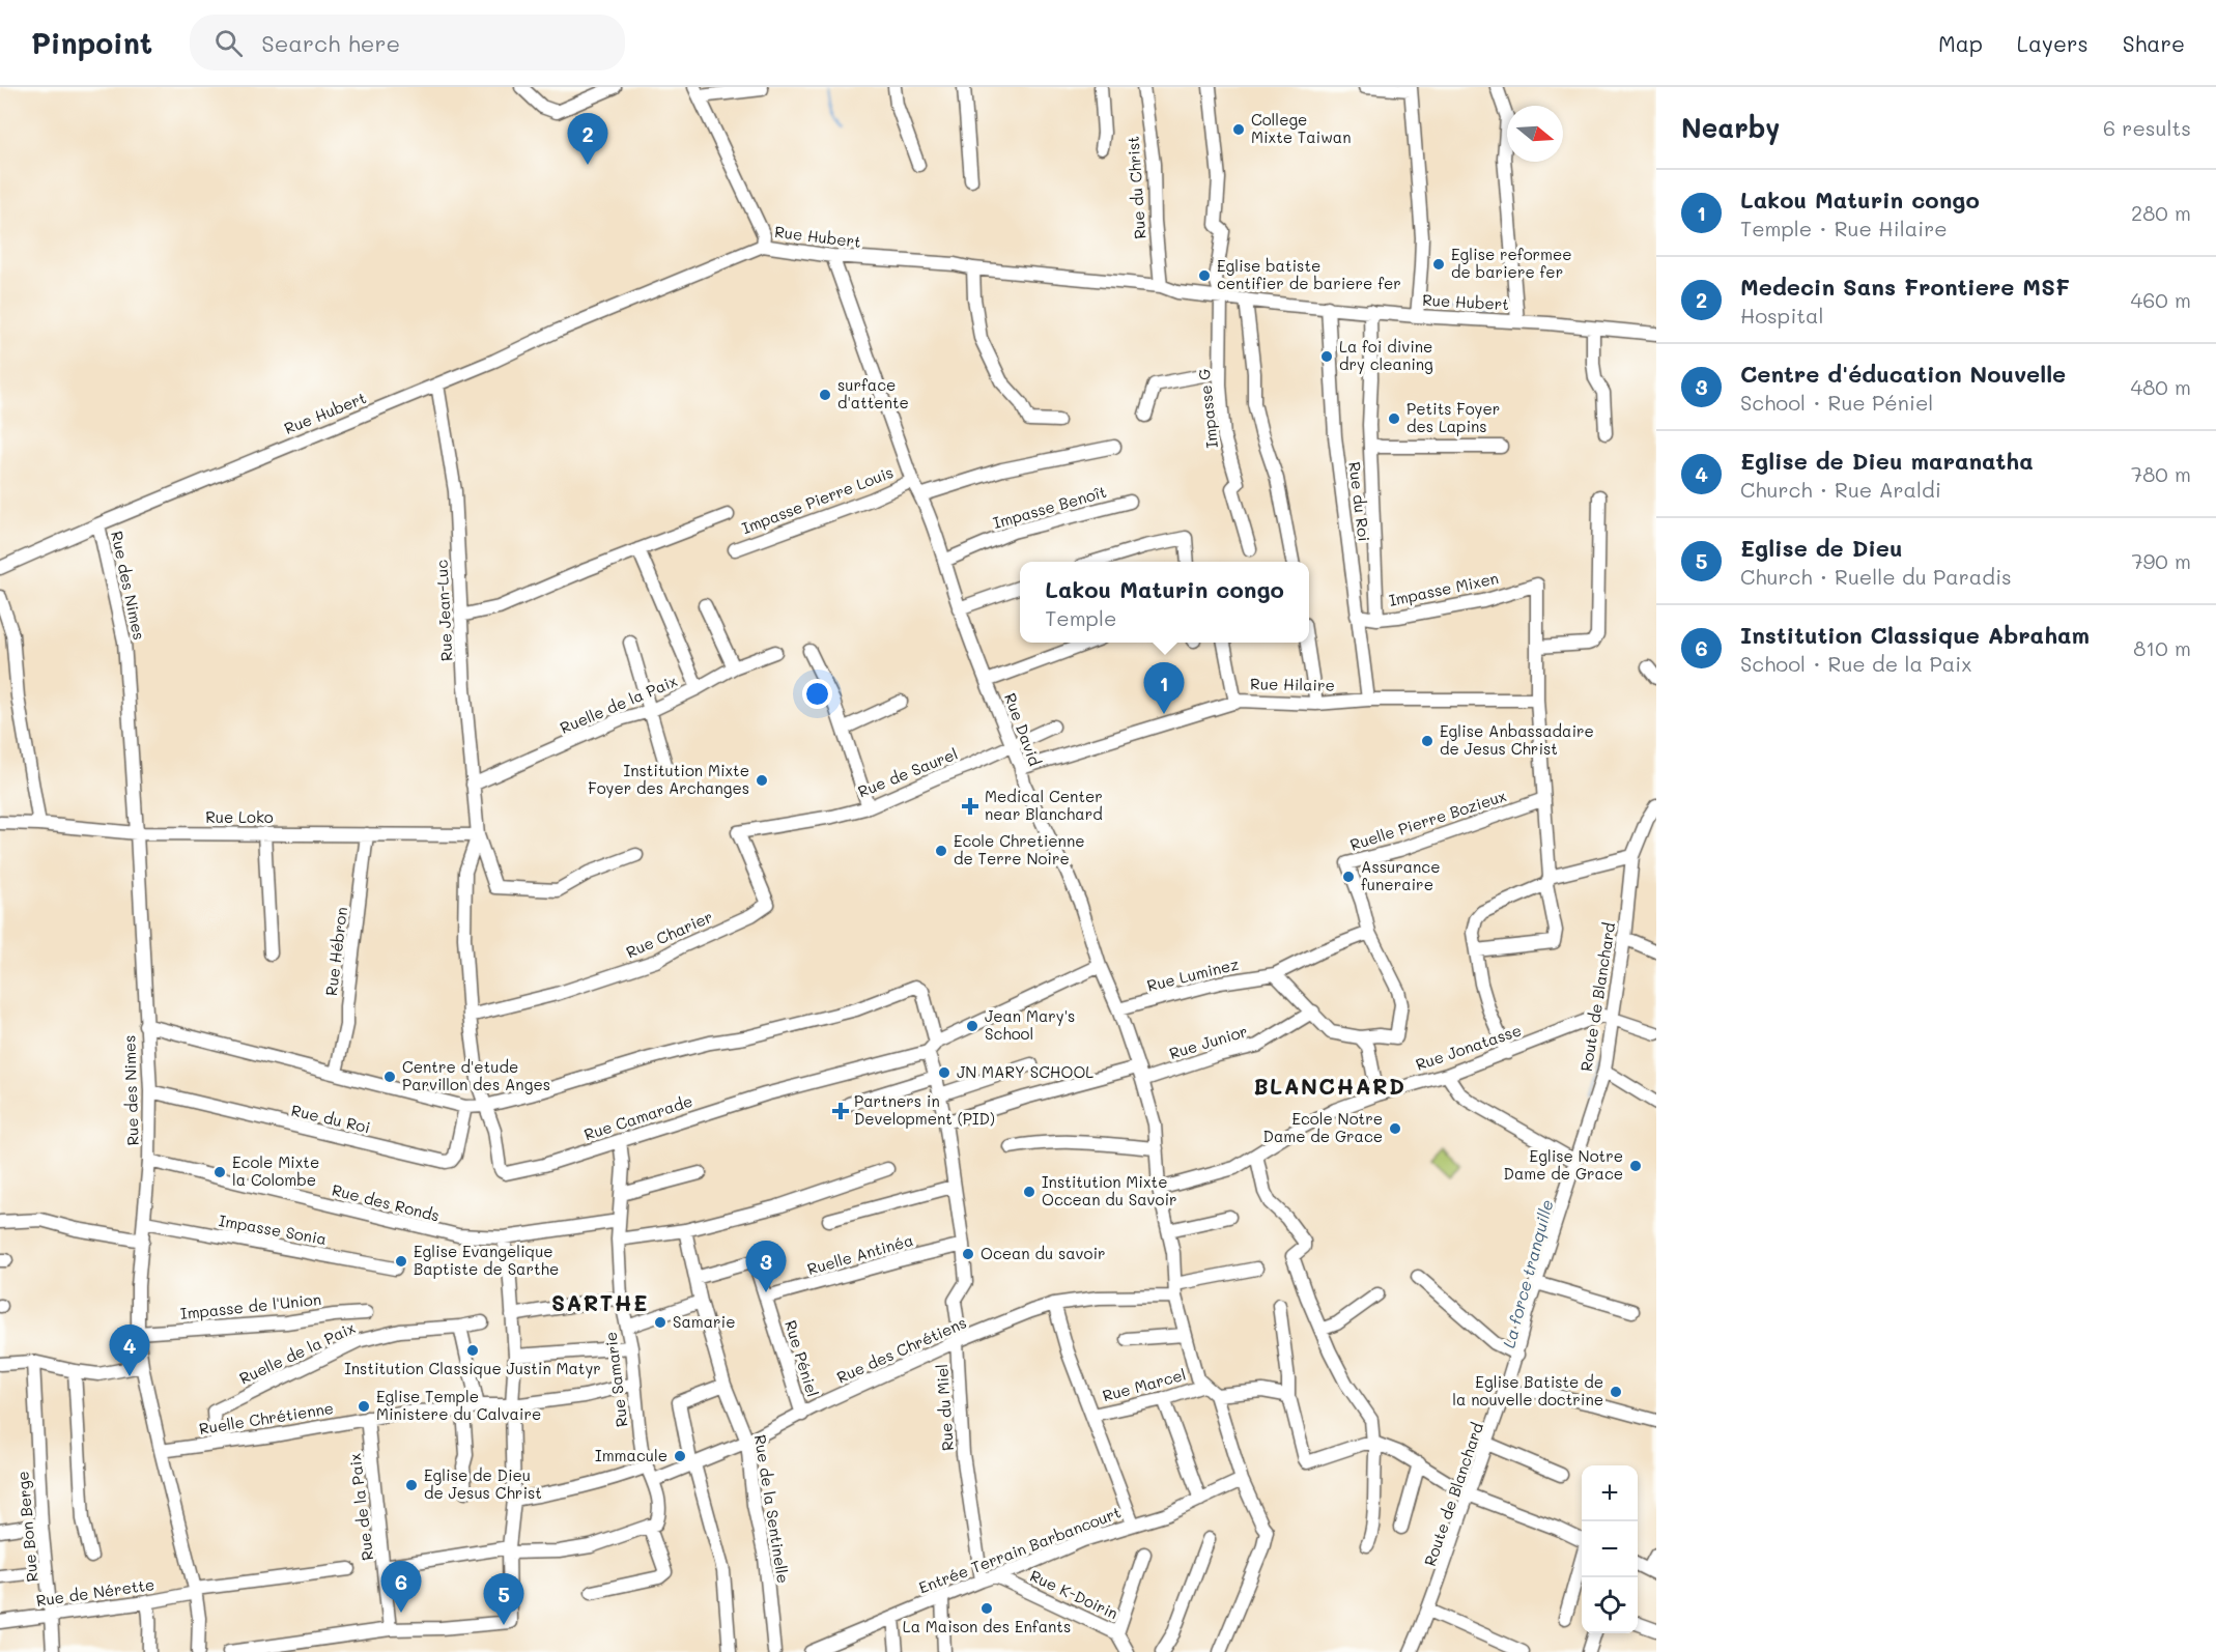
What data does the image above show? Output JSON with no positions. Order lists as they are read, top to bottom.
{
  "streets": {
    "street": [
      "Rue du Christ",
      "Rue Hubert",
      "Impasse G",
      "Impasse Pierre Louis",
      "Rue du Roi",
      "Impasse Benoît",
      "Rue des Nimes",
      "Impasse Mixen",
      "Rue Jean-Luc",
      "Rue Hilaire",
      "Ruelle de la Paix",
      "Rue David",
      "Rue de Saurel",
      "Rue Loko",
      "Ruelle Pierre Bozieux",
      "Rue Charier",
      "Rue Hébron",
      "Rue Luminez",
      "Route de Blanchard",
      "Rue Junior",
      "Rue Jonatasse",
      "Rue Camarade",
      "Rue des Ronds",
      "Impasse Sonia",
      "Ruelle Antinéa",
      "Impasse de l'Union",
      "Rue des Chrétiens",
      "Rue Péniel",
      "Rue Samarie",
      "Rue Marcel",
      "Rue du Miel",
      "Ruelle Chrétienne",
      "Rue de la Paix",
      "Rue de la Sentinelle",
      "Rue Bon Berge",
      "Entrée Terrain Barbancourt",
      "Rue de Nérette",
      "Rue K-Doirin"
    ]
  },
  "crossings": [
    ["Rue du Christ", "Rue Hubert"],
    ["Rue Hubert", "Impasse G"],
    ["Rue Hubert", "Rue du Roi"],
    ["Rue Hubert", "Rue des Nimes"],
    ["Rue Hubert", "Rue Jean-Luc"],
    ["Rue Hubert", "Rue David"],
    ["Impasse Pierre Louis", "Rue David"],
    ["Rue du Roi", "Rue des Nimes"],
    ["Rue du Roi", "Impasse Mixen"],
    ["Rue du Roi", "Rue Hilaire"],
    ["Impasse Benoît", "Rue David"],
    ["Rue des Nimes", "Rue Loko"],
    ["Rue des Nimes", "Rue des Ronds"],
    ["Rue des Nimes", "Impasse Sonia"],
    ["Rue des Nimes", "Impasse de l'Union"],
    ["Rue des Nimes", "Ruelle Chrétienne"],
    ["Rue des Nimes", "Rue de Nérette"],
    ["Rue Jean-Luc", "Ruelle de la Paix"],
    ["Rue Jean-Luc", "Rue Loko"],
    ["Rue Jean-Luc", "Rue Camarade"],
    ["Rue Hilaire", "Rue David"],
    ["Ruelle de la Paix", "Ruelle Chrétienne"],
    ["Rue David", "Rue de Saurel"],
    ["Rue David", "Rue Luminez"],
    ["Rue David", "Rue Junior"],
    ["Rue David", "Rue Jonatasse"],
    ["Rue David", "Rue Camarade"],
    ["Rue David", "Rue des Chrétiens"],
    ["Rue David", "Rue Marcel"],
    ["Rue de Saurel", "Rue Charier"],
    ["Rue Loko", "Rue Hébron"],
    ["Rue Loko", "Rue Camarade"],
    ["Rue Charier", "Rue Camarade"],
    ["Route de Blanchard", "Rue Jonatasse"],
    ["Rue Camarade", "Rue Samarie"],
    ["Rue Camarade", "Rue du Miel"],
    ["Rue des Ronds", "Rue Samarie"],
    ["Ruelle Antinéa", "Rue Péniel"],
    ["Ruelle Antinéa", "Rue du Miel"],
    ["Rue des Chrétiens", "Rue Péniel"],
    ["Rue des Chrétiens", "Rue Samarie"],
    ["Rue des Chrétiens", "Rue du Miel"],
    ["Rue des Chrétiens", "Rue de la Sentinelle"],
    ["Rue Péniel", "Rue de la Sentinelle"],
    ["Rue Samarie", "Ruelle Chrétienne"],
    ["Rue du Miel", "Entrée Terrain Barbancourt"],
    ["Ruelle Chrétienne", "Rue de la Paix"],
    ["Rue Bon Berge", "Rue de Nérette"],
    ["Entrée Terrain Barbancourt", "Rue K-Doirin"]
  ],
  "districts": ["BLANCHARD", "SARTHE"],
  "water": ["La force tranquille"],
  "places": {
    "other": [
      "College Mixte Taiwan",
      "Eglise reformee de bariere fer",
      "Eglise batiste centifier de bariere fer",
      "La foi divine dry cleaning",
      "surface d'attente",
      "Petits Foyer des Lapins",
      "Eglise Anbassadaire de Jesus Christ",
      "Institution Mixte Foyer des Archanges",
      "Ecole Chretienne de Terre Noire",
      "Assurance funeraire",
      "Jean Mary's School",
      "JN MARY SCHOOL",
      "Centre d'etude Parvillon des Anges",
      "Ecole Notre Dame de Grace",
      "Eglise Notre Dame de Grace",
      "Ecole Mixte la Colombe",
      "Institution Mixte Occean du Savoir",
      "Ocean du savoir",
      "Eglise Evangelique Baptiste de Sarthe",
      "Samarie",
      "Institution Classique Justin Matyr",
      "Eglise Batiste de la nouvelle doctrine",
      "Eglise Temple Ministere du Calvaire",
      "Immacule",
      "Eglise de Dieu de Jesus Christ",
      "La Maison des Enfants"
    ],
    "health": ["Medical Center near Blanchard", "Partners in Development (PID)"]
  },
  "north": "right",
  "page": {
    "header": "Pinpoint",
    "search": "Search here",
    "nav": ["Map", "Layers", "Share"],
    "heading": ["Nearby", "6 results"],
    "pins": [
      "2",
      "1",
      "3",
      "4",
      "6",
      "5"
    ],
    "list": [
      {
        "mark": "1",
        "name": "Lakou Maturin congo",
        "note": "Temple · Rue Hilaire",
        "value": "280 m"
      },
      {
        "mark": "2",
        "name": "Medecin Sans Frontiere MSF",
        "note": "Hospital",
        "value": "460 m"
      },
      {
        "mark": "3",
        "name": "Centre d'éducation Nouvelle",
        "note": "School · Rue Péniel",
        "value": "480 m"
      },
      {
        "mark": "4",
        "name": "Eglise de Dieu maranatha",
        "note": "Church · Rue Araldi",
        "value": "780 m"
      },
      {
        "mark": "5",
        "name": "Eglise de Dieu",
        "note": "Church · Ruelle du Paradis",
        "value": "790 m"
      },
      {
        "mark": "6",
        "name": "Institution Classique Abraham",
        "note": "School · Rue de la Paix",
        "value": "810 m"
      }
    ],
    "popup": ["Lakou Maturin congo", "Temple"],
    "map_buttons": ["+", "−"]
  }
}
